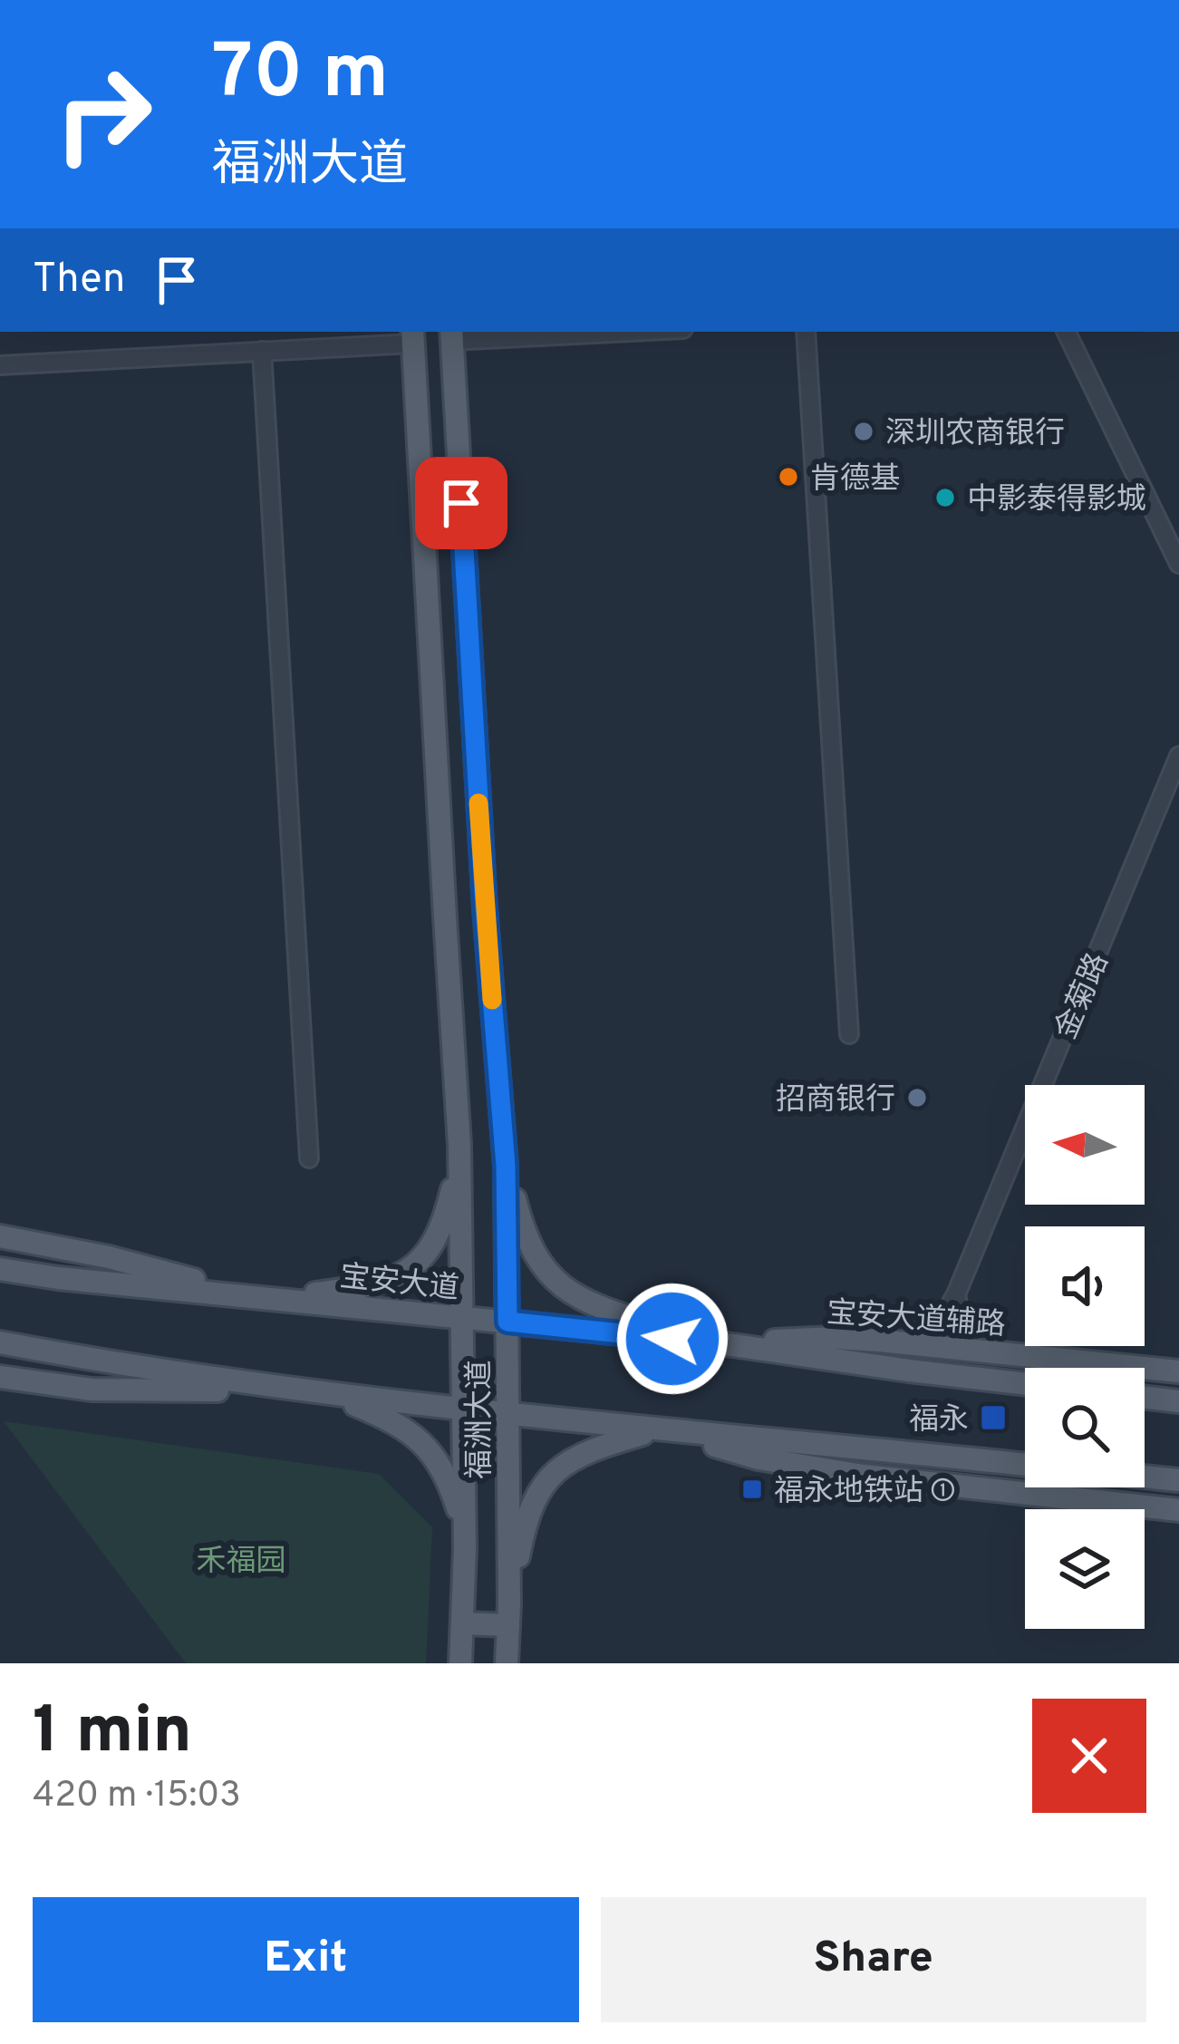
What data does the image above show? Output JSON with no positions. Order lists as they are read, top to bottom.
{
  "streets": {
    "main road": ["宝安大道", "宝安大道辅路", "福洲大道"],
    "street": ["金菊路"]
  },
  "crossings": [
    ["金菊路", "宝安大道辅路"],
    ["宝安大道", "宝安大道辅路"],
    ["宝安大道", "福洲大道"]
  ],
  "parks": ["禾福园"],
  "places": {
    "other": [
      "深圳农商银行",
      "肯德基",
      "中影泰得影城",
      "招商银行"
    ],
    "transit": ["福永", "福永地铁站 ①"]
  },
  "north": "left",
  "page": {
    "turn": ["70 m", "福洲大道"],
    "then": "Then",
    "heading": ["1 min", "420 m · 15:03"],
    "buttons": ["Exit", "Share"]
  }
}
